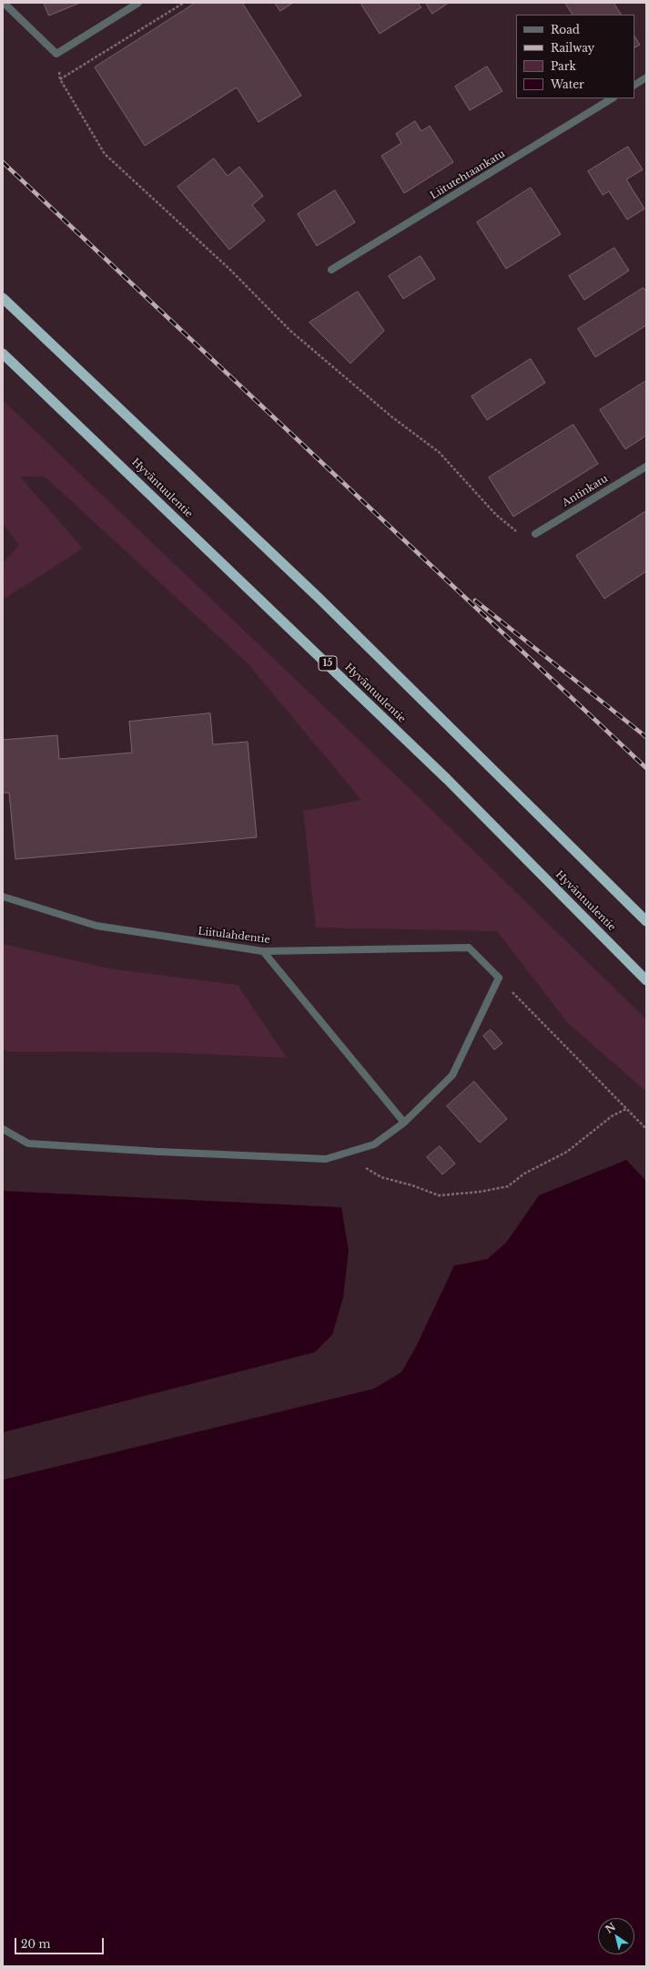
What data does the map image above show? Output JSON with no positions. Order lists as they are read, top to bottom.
{
  "streets": {
    "highway": ["Hyväntuulentie", "15"],
    "street": ["Liitutehtaankatu", "Antinkatu", "Liitulahdentie"]
  },
  "legend": [
    "Road",
    "Railway",
    "Park",
    "Water"
  ],
  "scale_bar": "20 m",
  "north": "top left"
}
